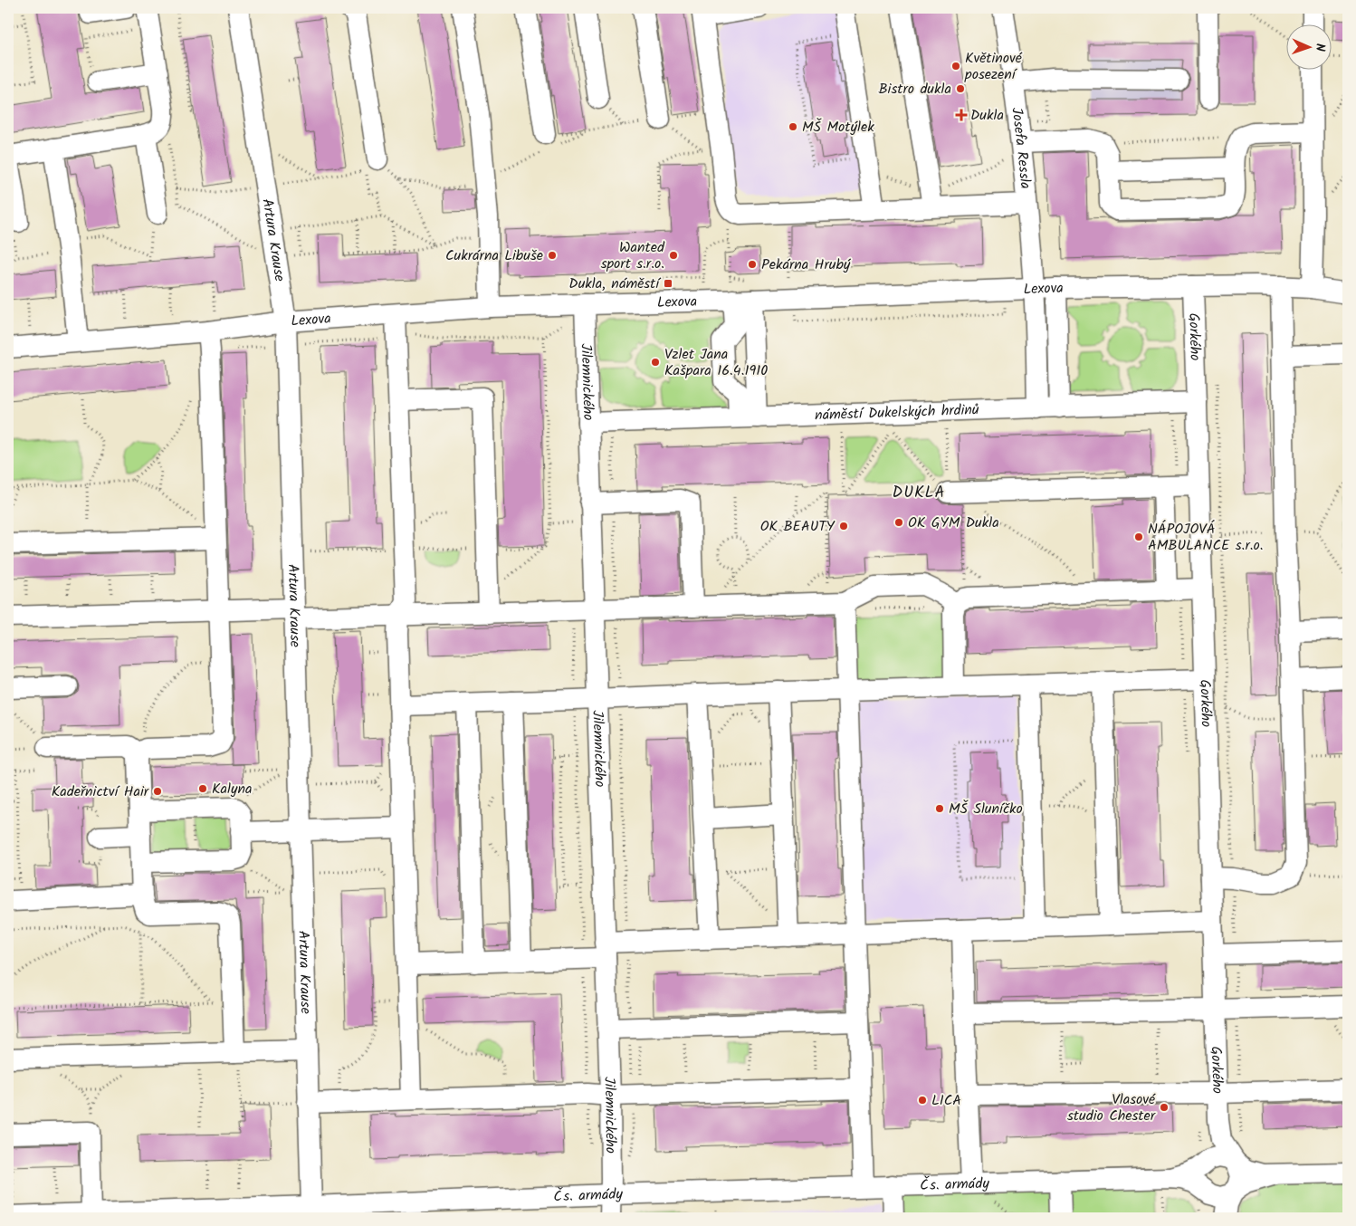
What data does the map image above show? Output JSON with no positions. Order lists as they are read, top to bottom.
{
  "streets": {
    "street": [
      "Josefa Ressla",
      "Artura Krause",
      "Lexova",
      "Gorkého",
      "Jilemnického",
      "náměstí Dukelských hrdinů",
      "Čs. armády"
    ]
  },
  "crossings": [
    ["Josefa Ressla", "Lexova"],
    ["Artura Krause", "Lexova"],
    ["Artura Krause", "Čs. armády"],
    ["Lexova", "Gorkého"],
    ["Lexova", "Jilemnického"],
    ["Gorkého", "náměstí Dukelských hrdinů"],
    ["Gorkého", "Čs. armády"],
    ["Jilemnického", "náměstí Dukelských hrdinů"],
    ["Jilemnického", "Čs. armády"]
  ],
  "districts": ["DUKLA"],
  "places": {
    "other": [
      "Květinové posezení",
      "Bistro dukla",
      "MŠ Motýlek",
      "Cukrárna Libuše",
      "Wanted sport s.r.o.",
      "Pekárna Hrubý",
      "Vzlet Jana Kašpara 16.4.1910",
      "OK GYM Dukla",
      "OK BEAUTY",
      "NÁPOJOVÁ AMBULANCE s.r.o.",
      "Kalyna",
      "Kadeřnictví Hair",
      "MŠ Sluníčko",
      "LICA",
      "Vlasové studio Chester"
    ],
    "health": ["Dukla"],
    "transit": ["Dukla, náměstí"]
  },
  "north": "right"
}
